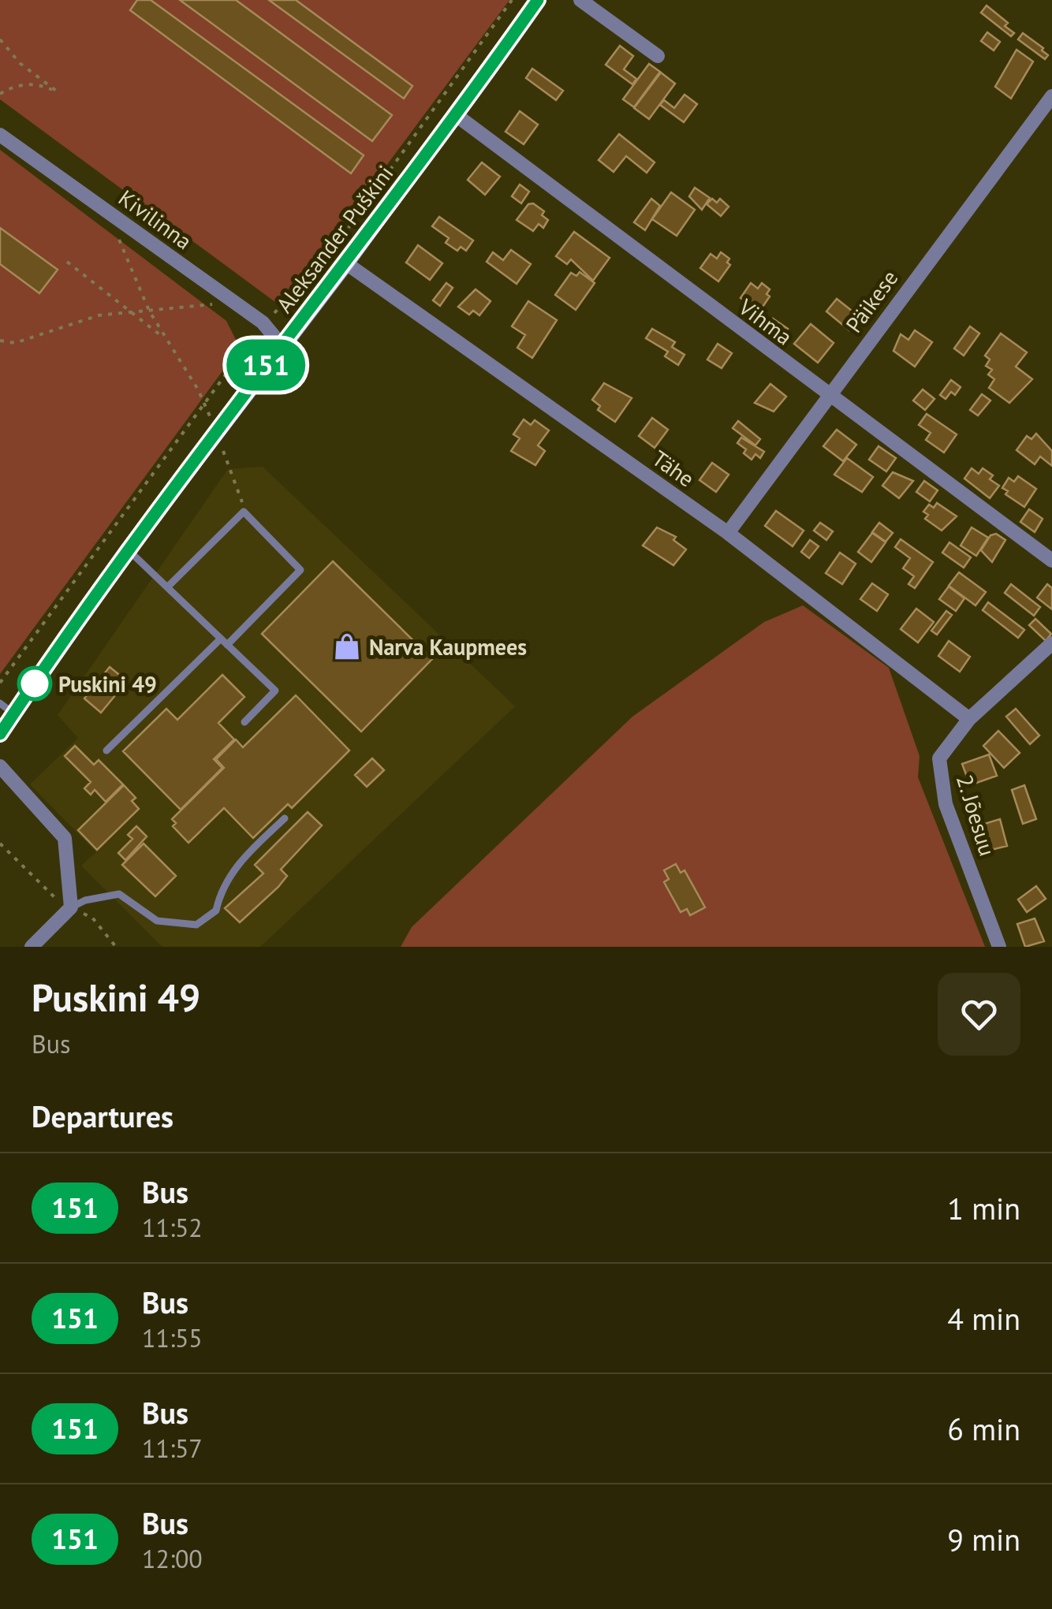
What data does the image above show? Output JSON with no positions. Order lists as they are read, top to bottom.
{
  "streets": {
    "main road": ["Aleksander Puškini"],
    "street": [
      "Kivilinna",
      "Päikese",
      "Vihma",
      "Tähe",
      "2. Jõesuu"
    ]
  },
  "crossings": [
    ["Kivilinna", "Aleksander Puškini"],
    ["Aleksander Puškini", "Vihma"],
    ["Aleksander Puškini", "Tähe"],
    ["Päikese", "Vihma"],
    ["Päikese", "Tähe"],
    ["Tähe", "2. Jõesuu"]
  ],
  "places": {
    "shop": ["Narva Kaupmees"],
    "other": ["Puskini 49"]
  },
  "lines": ["bus line 151"],
  "page": {
    "on_map": "151",
    "heading": [
      ["Puskini 49", "Bus"],
      "Departures"
    ],
    "list": [
      {
        "mark": "151",
        "name": "Bus",
        "note": "11:52",
        "value": "1 min"
      },
      {
        "mark": "151",
        "name": "Bus",
        "note": "11:55",
        "value": "4 min"
      },
      {
        "mark": "151",
        "name": "Bus",
        "note": "11:57",
        "value": "6 min"
      },
      {
        "mark": "151",
        "name": "Bus",
        "note": "12:00",
        "value": "9 min"
      }
    ]
  }
}
